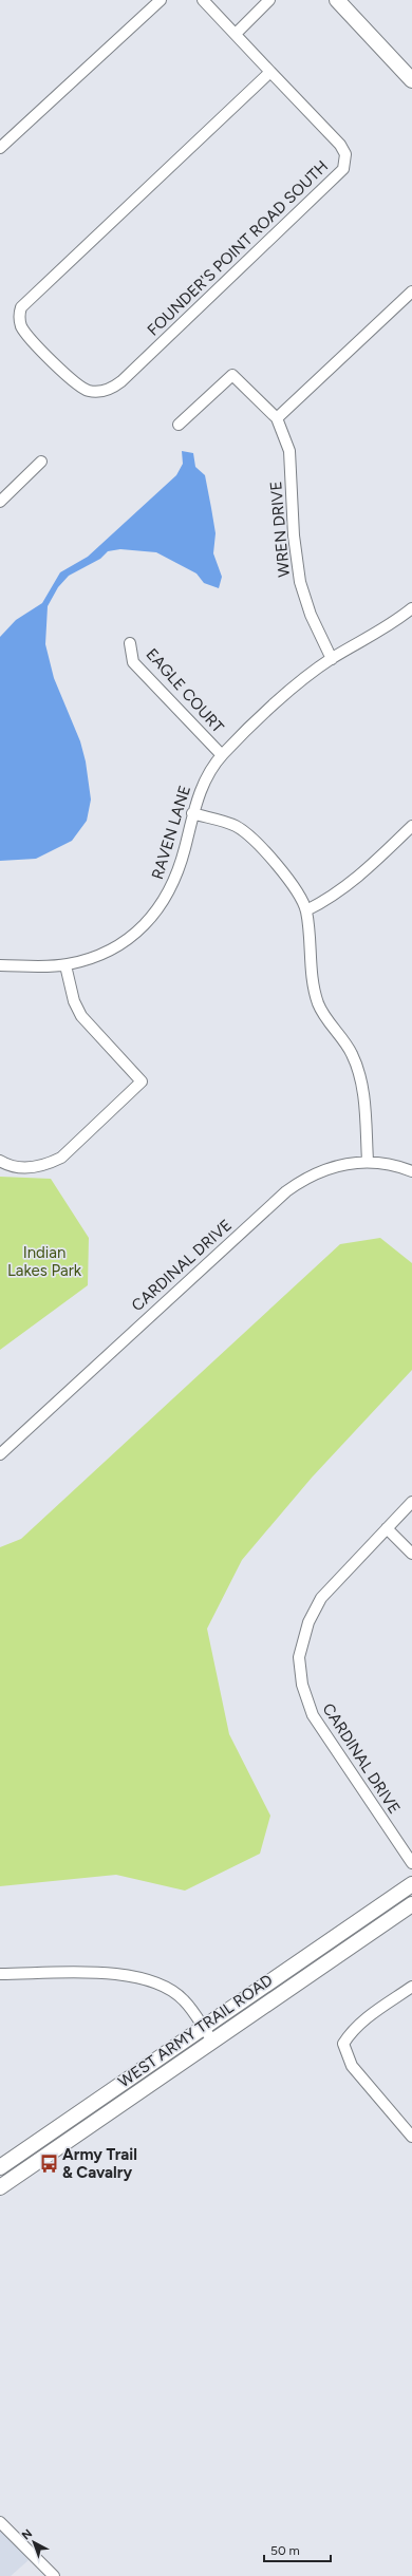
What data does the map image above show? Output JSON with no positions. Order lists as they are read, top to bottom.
{
  "streets": {
    "main road": ["WEST ARMY TRAIL ROAD"],
    "street": [
      "FOUNDER'S POINT ROAD SOUTH",
      "WREN DRIVE",
      "EAGLE COURT",
      "RAVEN LANE",
      "CARDINAL DRIVE"
    ]
  },
  "crossings": [
    ["WREN DRIVE", "RAVEN LANE"],
    ["EAGLE COURT", "RAVEN LANE"]
  ],
  "parks": ["Indian Lakes Park"],
  "places": {
    "bus stop": ["Army Trail & Cavalry"]
  },
  "scale_bar": "50 m",
  "north": "top left"
}
